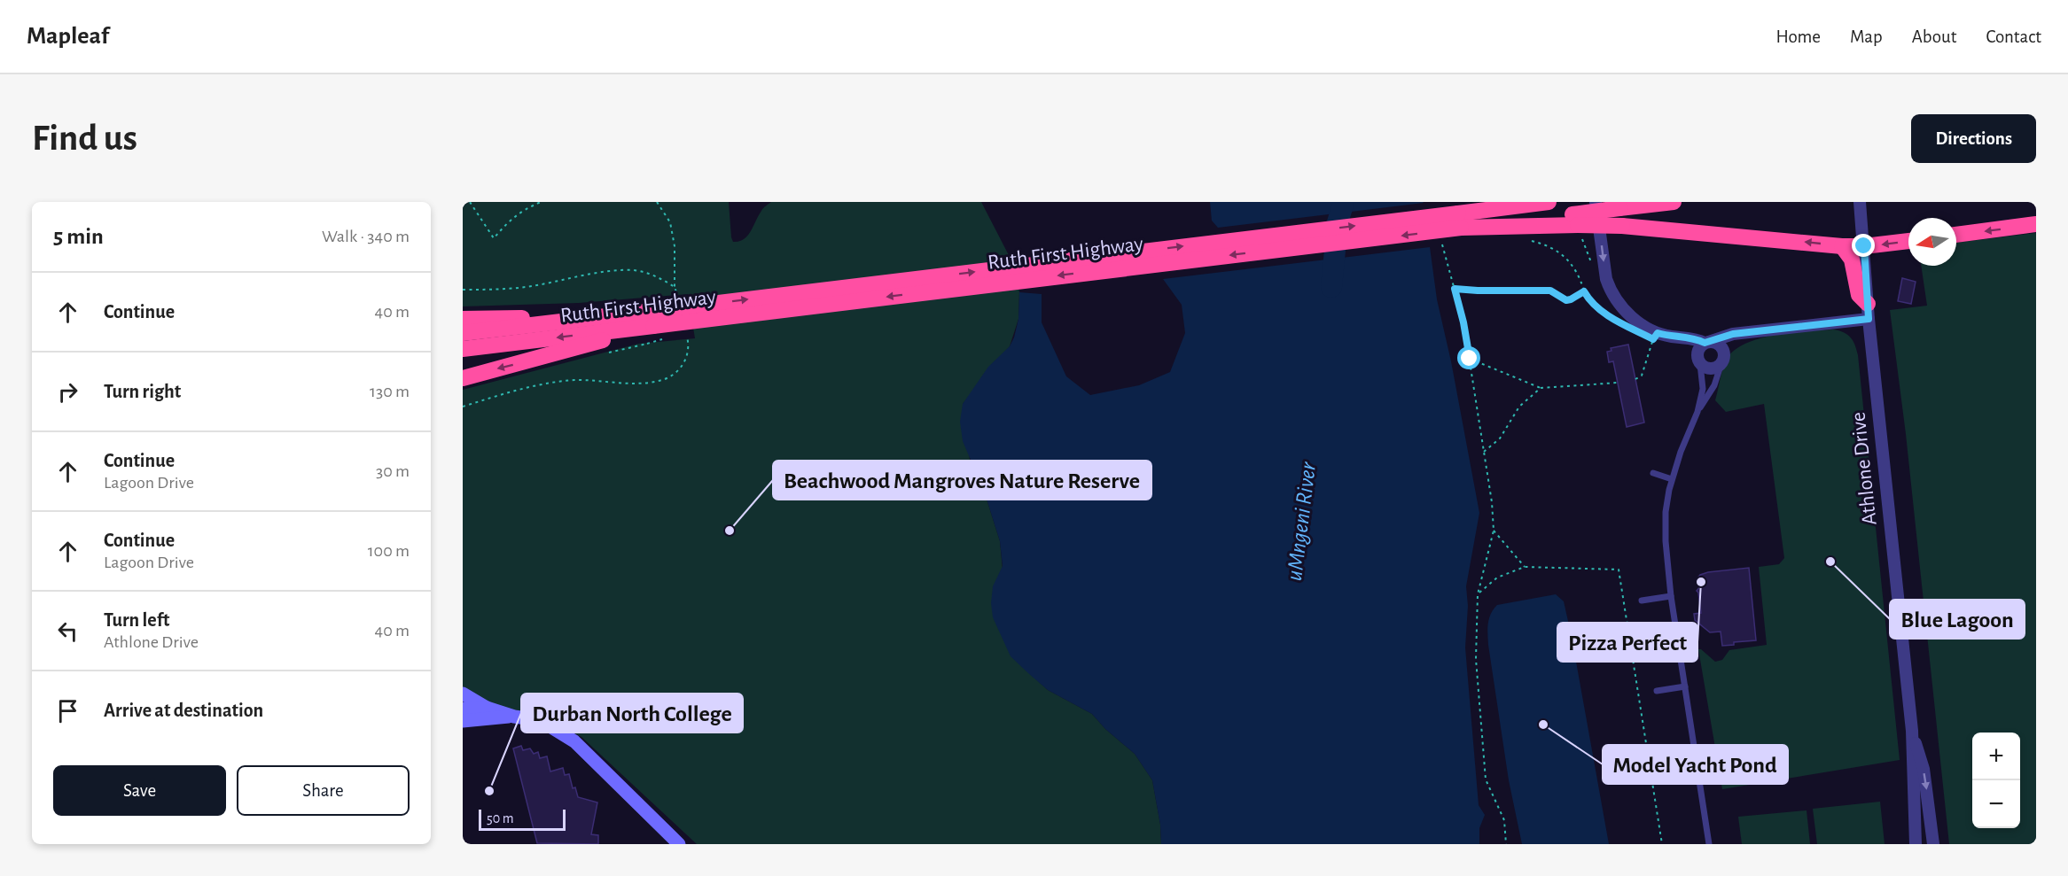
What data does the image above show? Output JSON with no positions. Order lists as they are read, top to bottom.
{
  "streets": {
    "highway": ["Ruth First Highway"],
    "street": ["Athlone Drive"]
  },
  "water": ["uMngeni River"],
  "places": [
    "Beachwood Mangroves Nature Reserve",
    "Blue Lagoon",
    "Pizza Perfect",
    "Model Yacht Pond",
    "Durban North College"
  ],
  "scale_bar": "50 m",
  "north": "left",
  "page": {
    "header": "Mapleaf",
    "nav": [
      "Home",
      "Map",
      "About",
      "Contact"
    ],
    "buttons": [
      "Directions",
      ["Save", "Share"]
    ],
    "title": "Find us",
    "heading": ["5 min", "Walk · 340 m"],
    "list": [
      ["Continue", "40 m"],
      ["Turn right", "130 m"],
      ["Continue", "Lagoon Drive", "30 m"],
      ["Continue", "Lagoon Drive", "100 m"],
      ["Turn left", "Athlone Drive", "40 m"],
      "Arrive at destination"
    ],
    "map_buttons": ["+", "−"],
    "scale": "50 m"
  }
}
